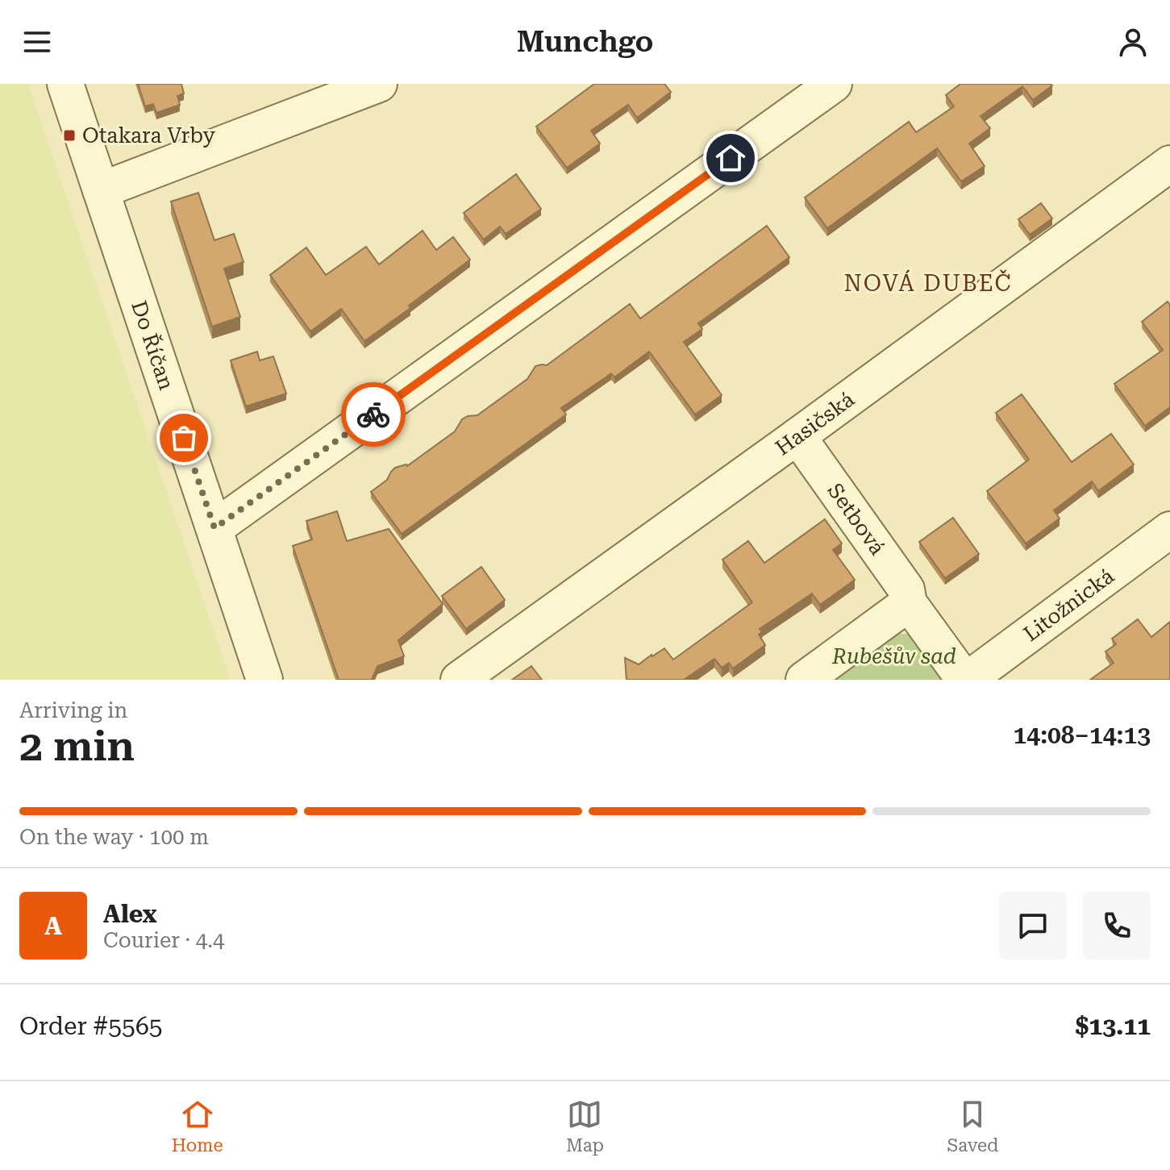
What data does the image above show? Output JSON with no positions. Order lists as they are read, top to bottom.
{
  "streets": {
    "street": [
      "Do Říčan",
      "Hasičská",
      "Setbová",
      "Litožnická"
    ]
  },
  "crossings": [
    ["Hasičská", "Setbová"],
    ["Setbová", "Litožnická"]
  ],
  "districts": ["NOVÁ DUBEČ"],
  "parks": ["Rubešův sad"],
  "places": {
    "transit": ["Otakara Vrby"]
  },
  "page": {
    "header": "Munchgo",
    "heading": ["2 min", "Arriving in", "14:08–14:13"],
    "panel": [
      "Alex",
      "Courier · 4.4",
      "Order #5565",
      "$13.11"
    ],
    "bar": "On the way · 100 m",
    "round": "A",
    "tabs": ["Home", "Map", "Saved"]
  }
}
